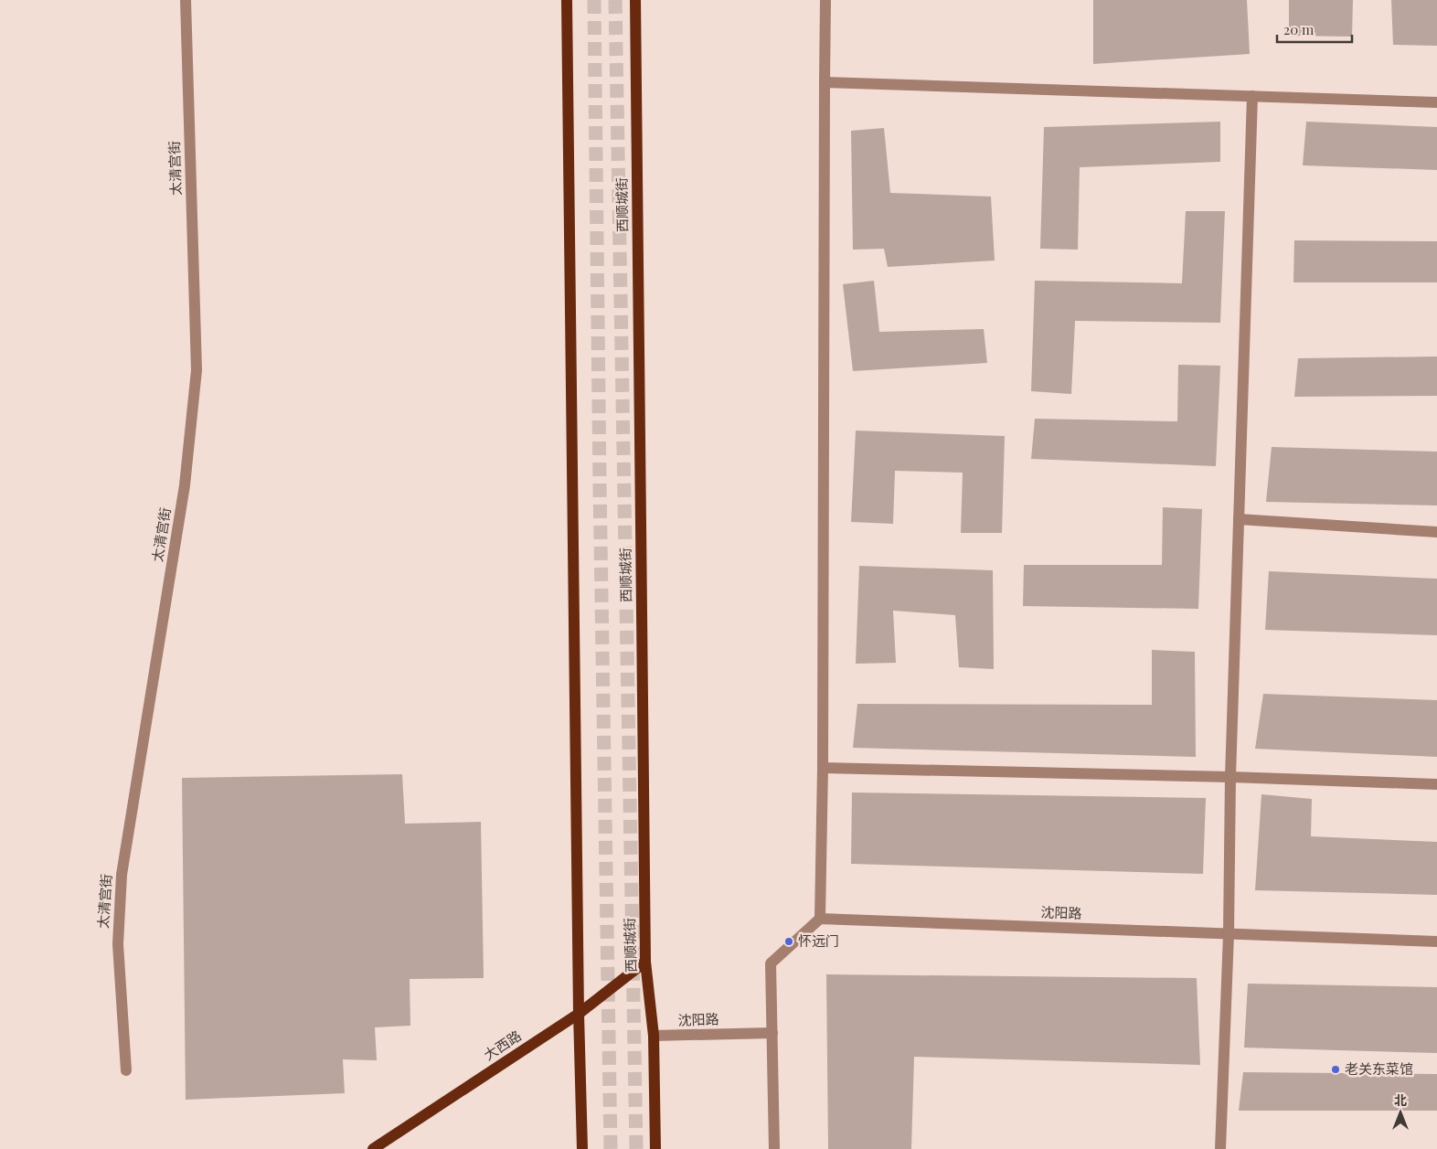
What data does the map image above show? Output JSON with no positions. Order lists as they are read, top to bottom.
{
  "streets": {
    "main road": ["西顺城街", "大西路"],
    "street": ["太清宫街", "沈阳路"]
  },
  "crossings": [
    ["西顺城街", "沈阳路"],
    ["西顺城街", "大西路"]
  ],
  "places": ["怀远门", "老关东菜馆"],
  "scale_bar": "20 m",
  "north": "top"
}
